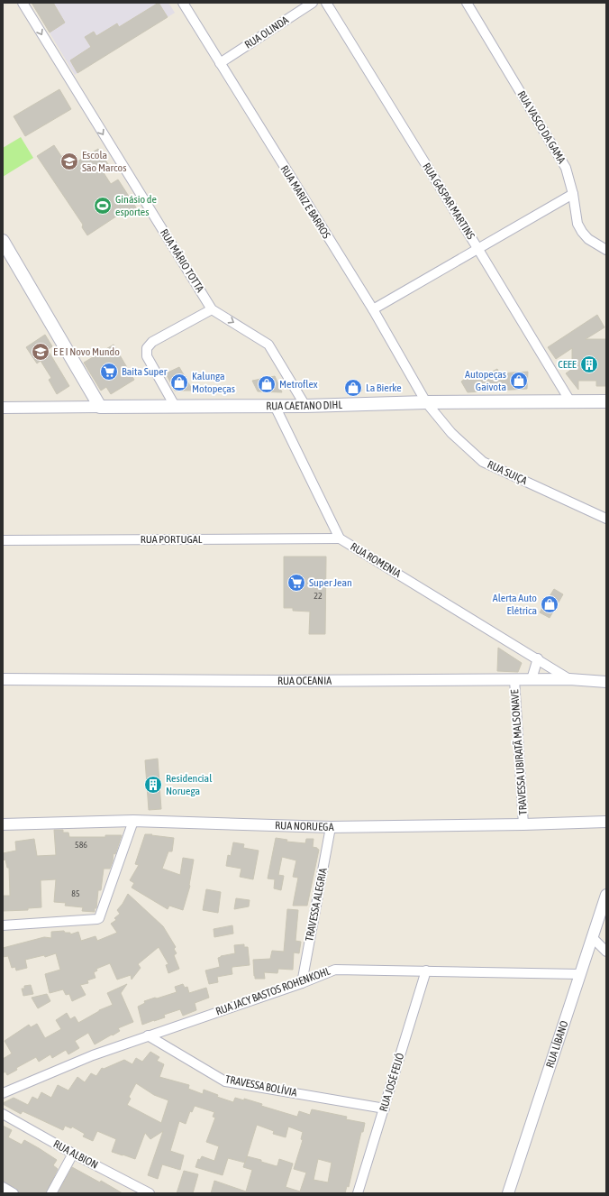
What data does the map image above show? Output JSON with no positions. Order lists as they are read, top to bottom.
{
  "streets": {
    "main road": ["RUA CAETANO DIHL"],
    "street": [
      "RUA OLINDA",
      "RUA VASCO DA GAMA",
      "RUA GASPAR MARTINS",
      "RUA MARIZ E BARROS",
      "RUA MÁRIO TOTTA",
      "RUA SUIÇA",
      "RUA PORTUGAL",
      "RUA ROMENIA",
      "RUA OCEANIA",
      "TRAVESSA UBIRATÃ MALSONAVE",
      "RUA NORUEGA",
      "TRAVESSA ALEGRIA",
      "RUA JACY BASTOS ROHENKOHL",
      "RUA LÍBANO",
      "RUA JOSÉ FEIJÓ",
      "TRAVESSA BOLÍVIA",
      "RUA ALBION"
    ]
  },
  "crossings": [
    ["RUA OLINDA", "RUA MARIZ E BARROS"],
    ["RUA GASPAR MARTINS", "RUA CAETANO DIHL"],
    ["RUA MARIZ E BARROS", "RUA CAETANO DIHL"],
    ["RUA MARIZ E BARROS", "RUA SUIÇA"],
    ["RUA MÁRIO TOTTA", "RUA CAETANO DIHL"],
    ["RUA CAETANO DIHL", "RUA SUIÇA"],
    ["RUA CAETANO DIHL", "RUA ROMENIA"],
    ["RUA PORTUGAL", "RUA ROMENIA"],
    ["RUA ROMENIA", "RUA OCEANIA"],
    ["RUA OCEANIA", "TRAVESSA UBIRATÃ MALSONAVE"],
    ["TRAVESSA UBIRATÃ MALSONAVE", "RUA NORUEGA"],
    ["RUA NORUEGA", "TRAVESSA ALEGRIA"],
    ["TRAVESSA ALEGRIA", "RUA JACY BASTOS ROHENKOHL"],
    ["RUA JACY BASTOS ROHENKOHL", "RUA LÍBANO"],
    ["RUA JACY BASTOS ROHENKOHL", "RUA JOSÉ FEIJÓ"],
    ["RUA JACY BASTOS ROHENKOHL", "TRAVESSA BOLÍVIA"],
    ["RUA JOSÉ FEIJÓ", "TRAVESSA BOLÍVIA"]
  ],
  "one_way": ["RUA MÁRIO TOTTA"],
  "places": {
    "school or university": ["Escola São Marcos", "E E I Novo Mundo"],
    "sports": ["Ginásio de esportes"],
    "building": ["CEEE", "Residencial Noruega"],
    "supermarket": ["Baita Super", "Super Jean"],
    "shop": [
      "Autopeças Gaivota",
      "Kalunga Motopeças",
      "Metroflex",
      "La Bierke",
      "Alerta Auto Elétrica"
    ]
  },
  "house_numbers": ["22", "586", "85"]
}
